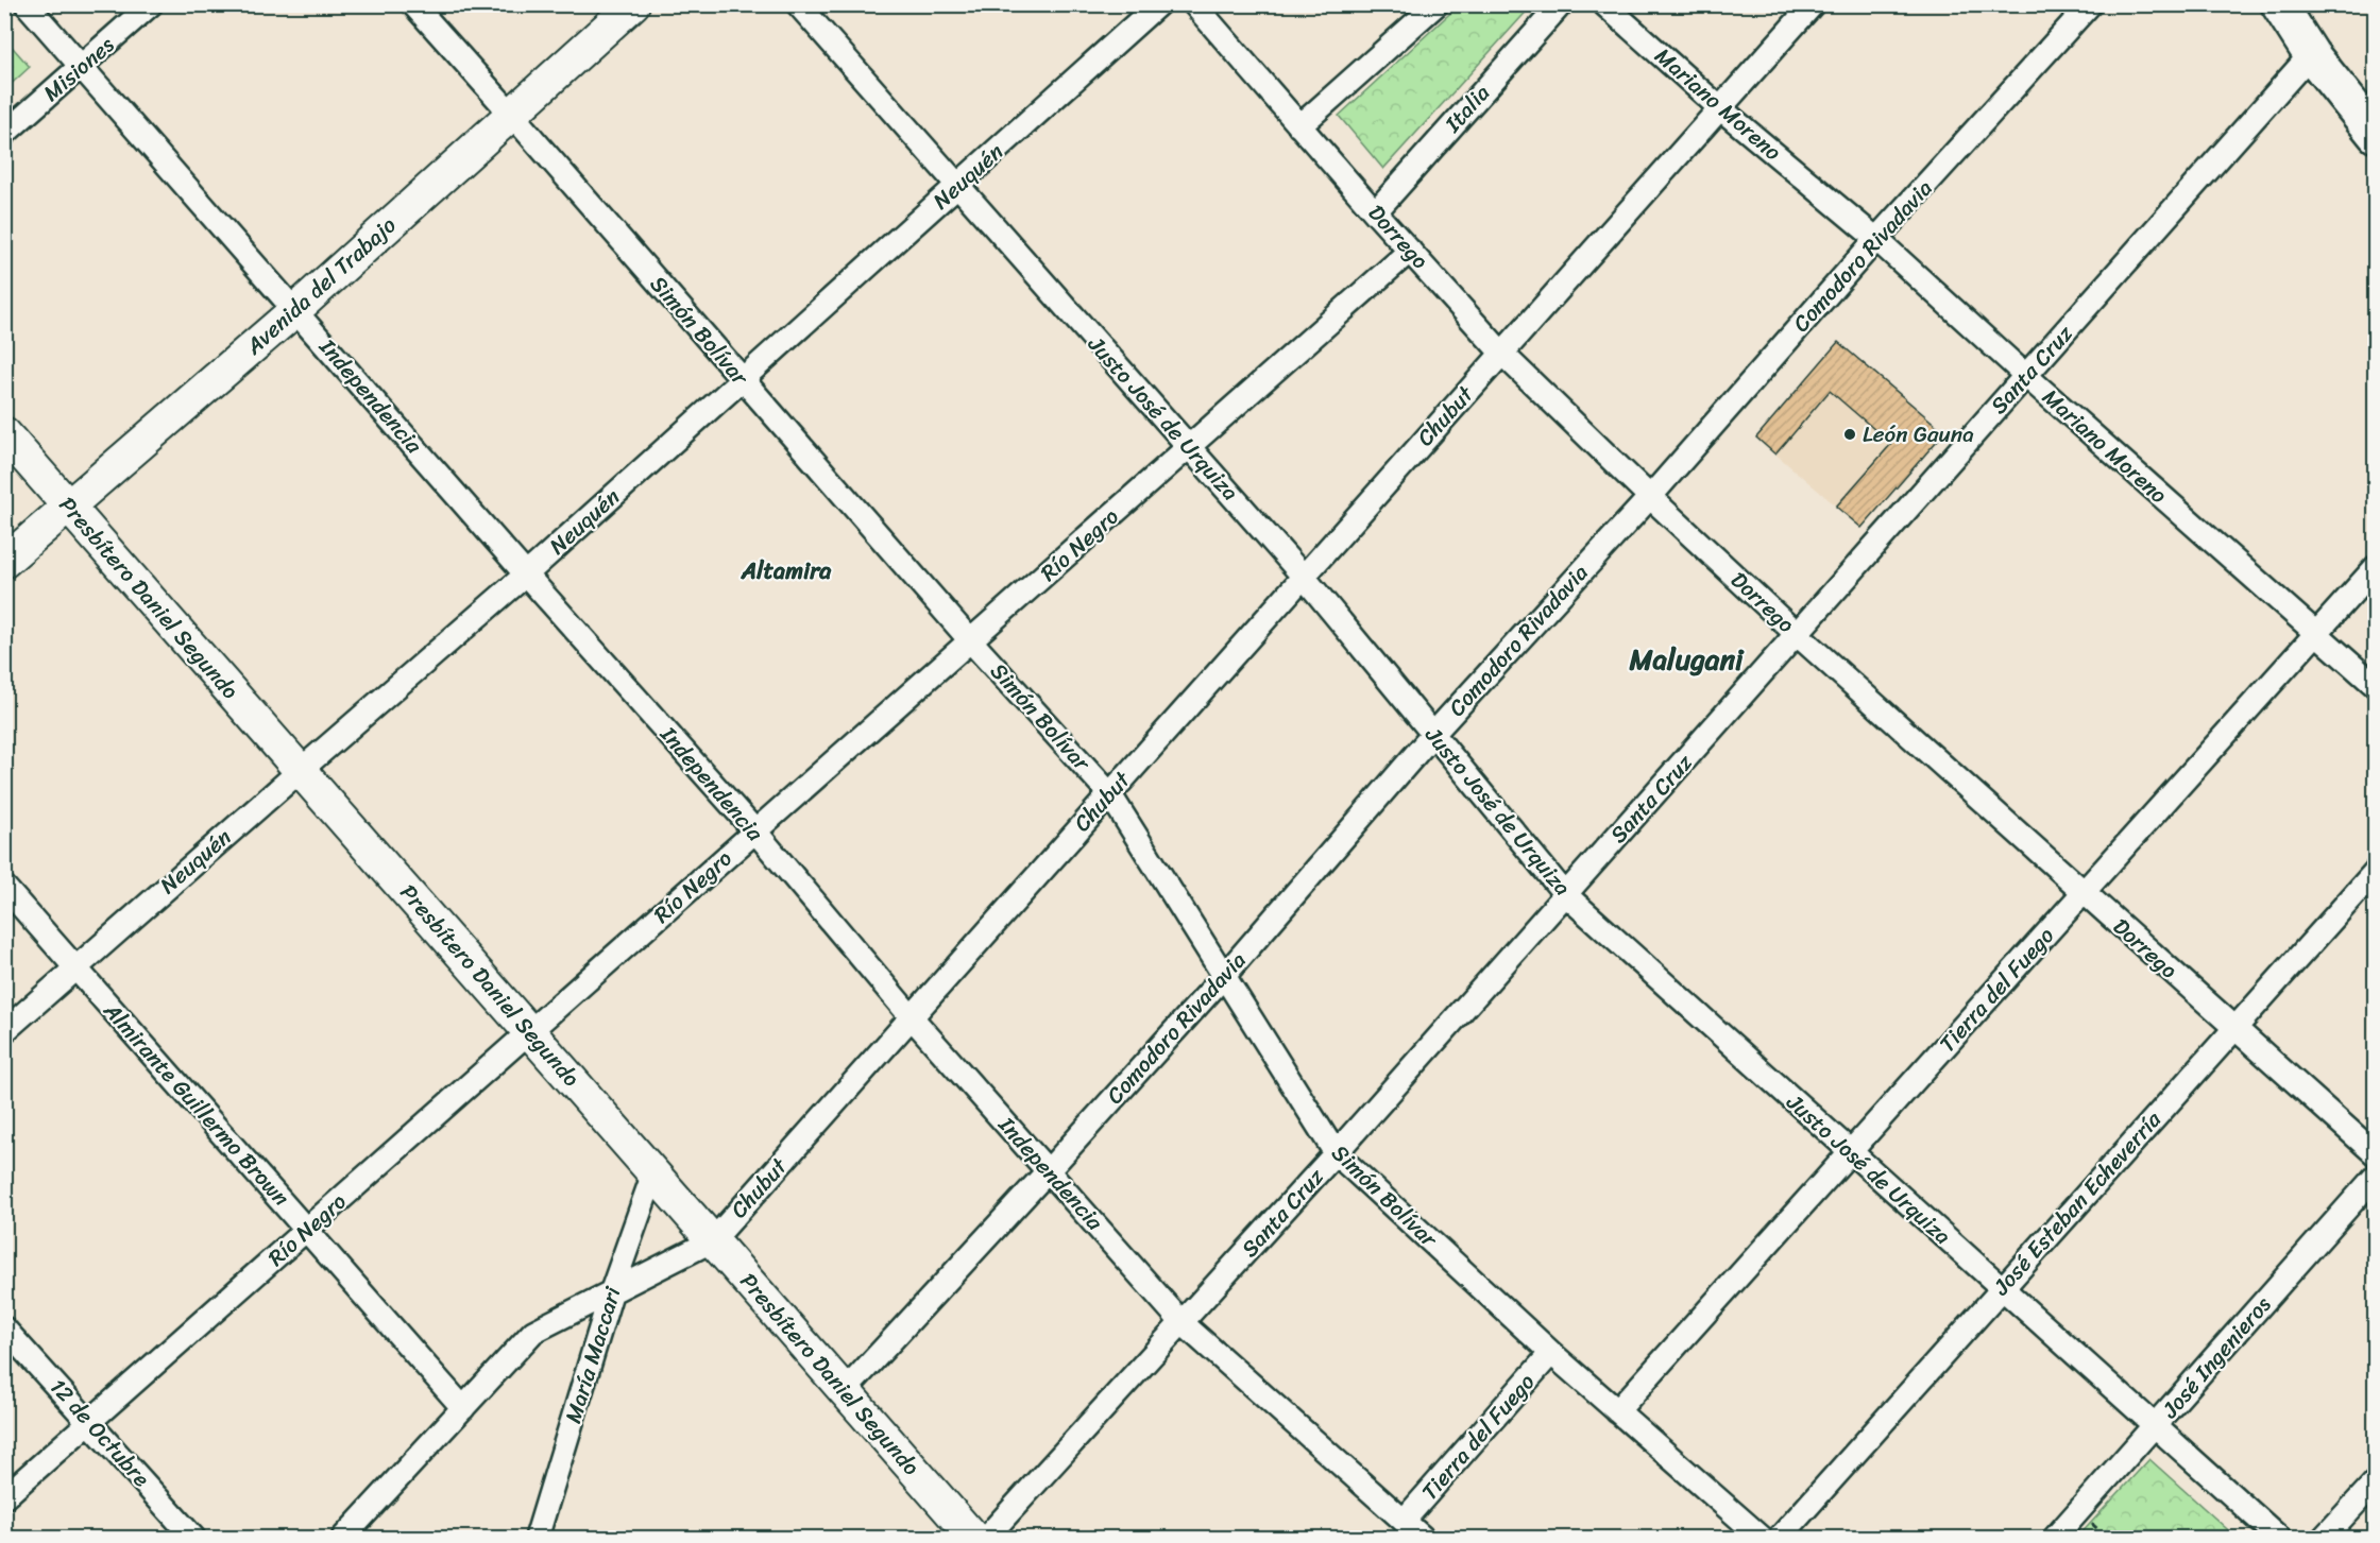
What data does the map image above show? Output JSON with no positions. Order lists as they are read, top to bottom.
{
  "streets": {
    "main road": ["Avenida del Trabajo", "Presbítero Daniel Segundo"],
    "street": [
      "Misiones",
      "Mariano Moreno",
      "Italia",
      "Neuquén",
      "Dorrego",
      "Comodoro Rivadavia",
      "Simón Bolívar",
      "Santa Cruz",
      "Independencia",
      "Chubut",
      "Justo José de Urquiza",
      "Río Negro",
      "Tierra del Fuego",
      "Almirante Guillermo Brown",
      "José Esteban Echeverría",
      "María Maccari",
      "José Ingenieros",
      "12 de Octubre"
    ]
  },
  "crossings": [
    ["Misiones", "Independencia"],
    ["Mariano Moreno", "Comodoro Rivadavia"],
    ["Mariano Moreno", "Santa Cruz"],
    ["Mariano Moreno", "Chubut"],
    ["Mariano Moreno", "Tierra del Fuego"],
    ["Italia", "Dorrego"],
    ["Neuquén", "Simón Bolívar"],
    ["Neuquén", "Independencia"],
    ["Neuquén", "Justo José de Urquiza"],
    ["Neuquén", "Presbítero Daniel Segundo"],
    ["Neuquén", "Almirante Guillermo Brown"],
    ["Dorrego", "Comodoro Rivadavia"],
    ["Dorrego", "Santa Cruz"],
    ["Dorrego", "Chubut"],
    ["Dorrego", "Río Negro"],
    ["Dorrego", "Tierra del Fuego"],
    ["Dorrego", "José Esteban Echeverría"],
    ["Comodoro Rivadavia", "Simón Bolívar"],
    ["Comodoro Rivadavia", "Independencia"],
    ["Comodoro Rivadavia", "Justo José de Urquiza"],
    ["Comodoro Rivadavia", "Presbítero Daniel Segundo"],
    ["Avenida del Trabajo", "Simón Bolívar"],
    ["Avenida del Trabajo", "Independencia"],
    ["Avenida del Trabajo", "Presbítero Daniel Segundo"],
    ["Simón Bolívar", "Santa Cruz"],
    ["Simón Bolívar", "Chubut"],
    ["Simón Bolívar", "Río Negro"],
    ["Simón Bolívar", "Tierra del Fuego"],
    ["Santa Cruz", "Independencia"],
    ["Santa Cruz", "Justo José de Urquiza"],
    ["Independencia", "Chubut"],
    ["Independencia", "Río Negro"],
    ["Independencia", "Tierra del Fuego"],
    ["Chubut", "Justo José de Urquiza"],
    ["Chubut", "Presbítero Daniel Segundo"],
    ["Chubut", "Almirante Guillermo Brown"],
    ["Chubut", "María Maccari"],
    ["Justo José de Urquiza", "Río Negro"],
    ["Justo José de Urquiza", "Tierra del Fuego"],
    ["Justo José de Urquiza", "José Esteban Echeverría"],
    ["Justo José de Urquiza", "José Ingenieros"],
    ["Río Negro", "Presbítero Daniel Segundo"],
    ["Río Negro", "Almirante Guillermo Brown"],
    ["Río Negro", "12 de Octubre"],
    ["Presbítero Daniel Segundo", "María Maccari"]
  ],
  "districts": ["Altamira", "Malugani"],
  "places": ["León Gauna"]
}
